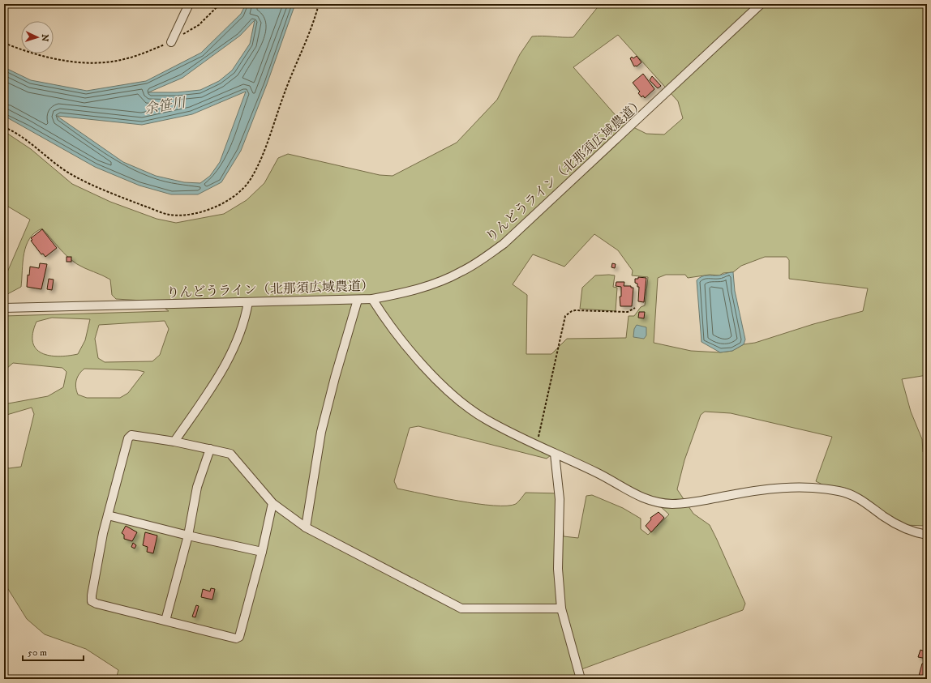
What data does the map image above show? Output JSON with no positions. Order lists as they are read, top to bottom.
{
  "streets": {
    "street": ["りんどうライン（北那須広域農道）"]
  },
  "water": ["余笹川"],
  "scale_bar": "50 m",
  "north": "right"
}
